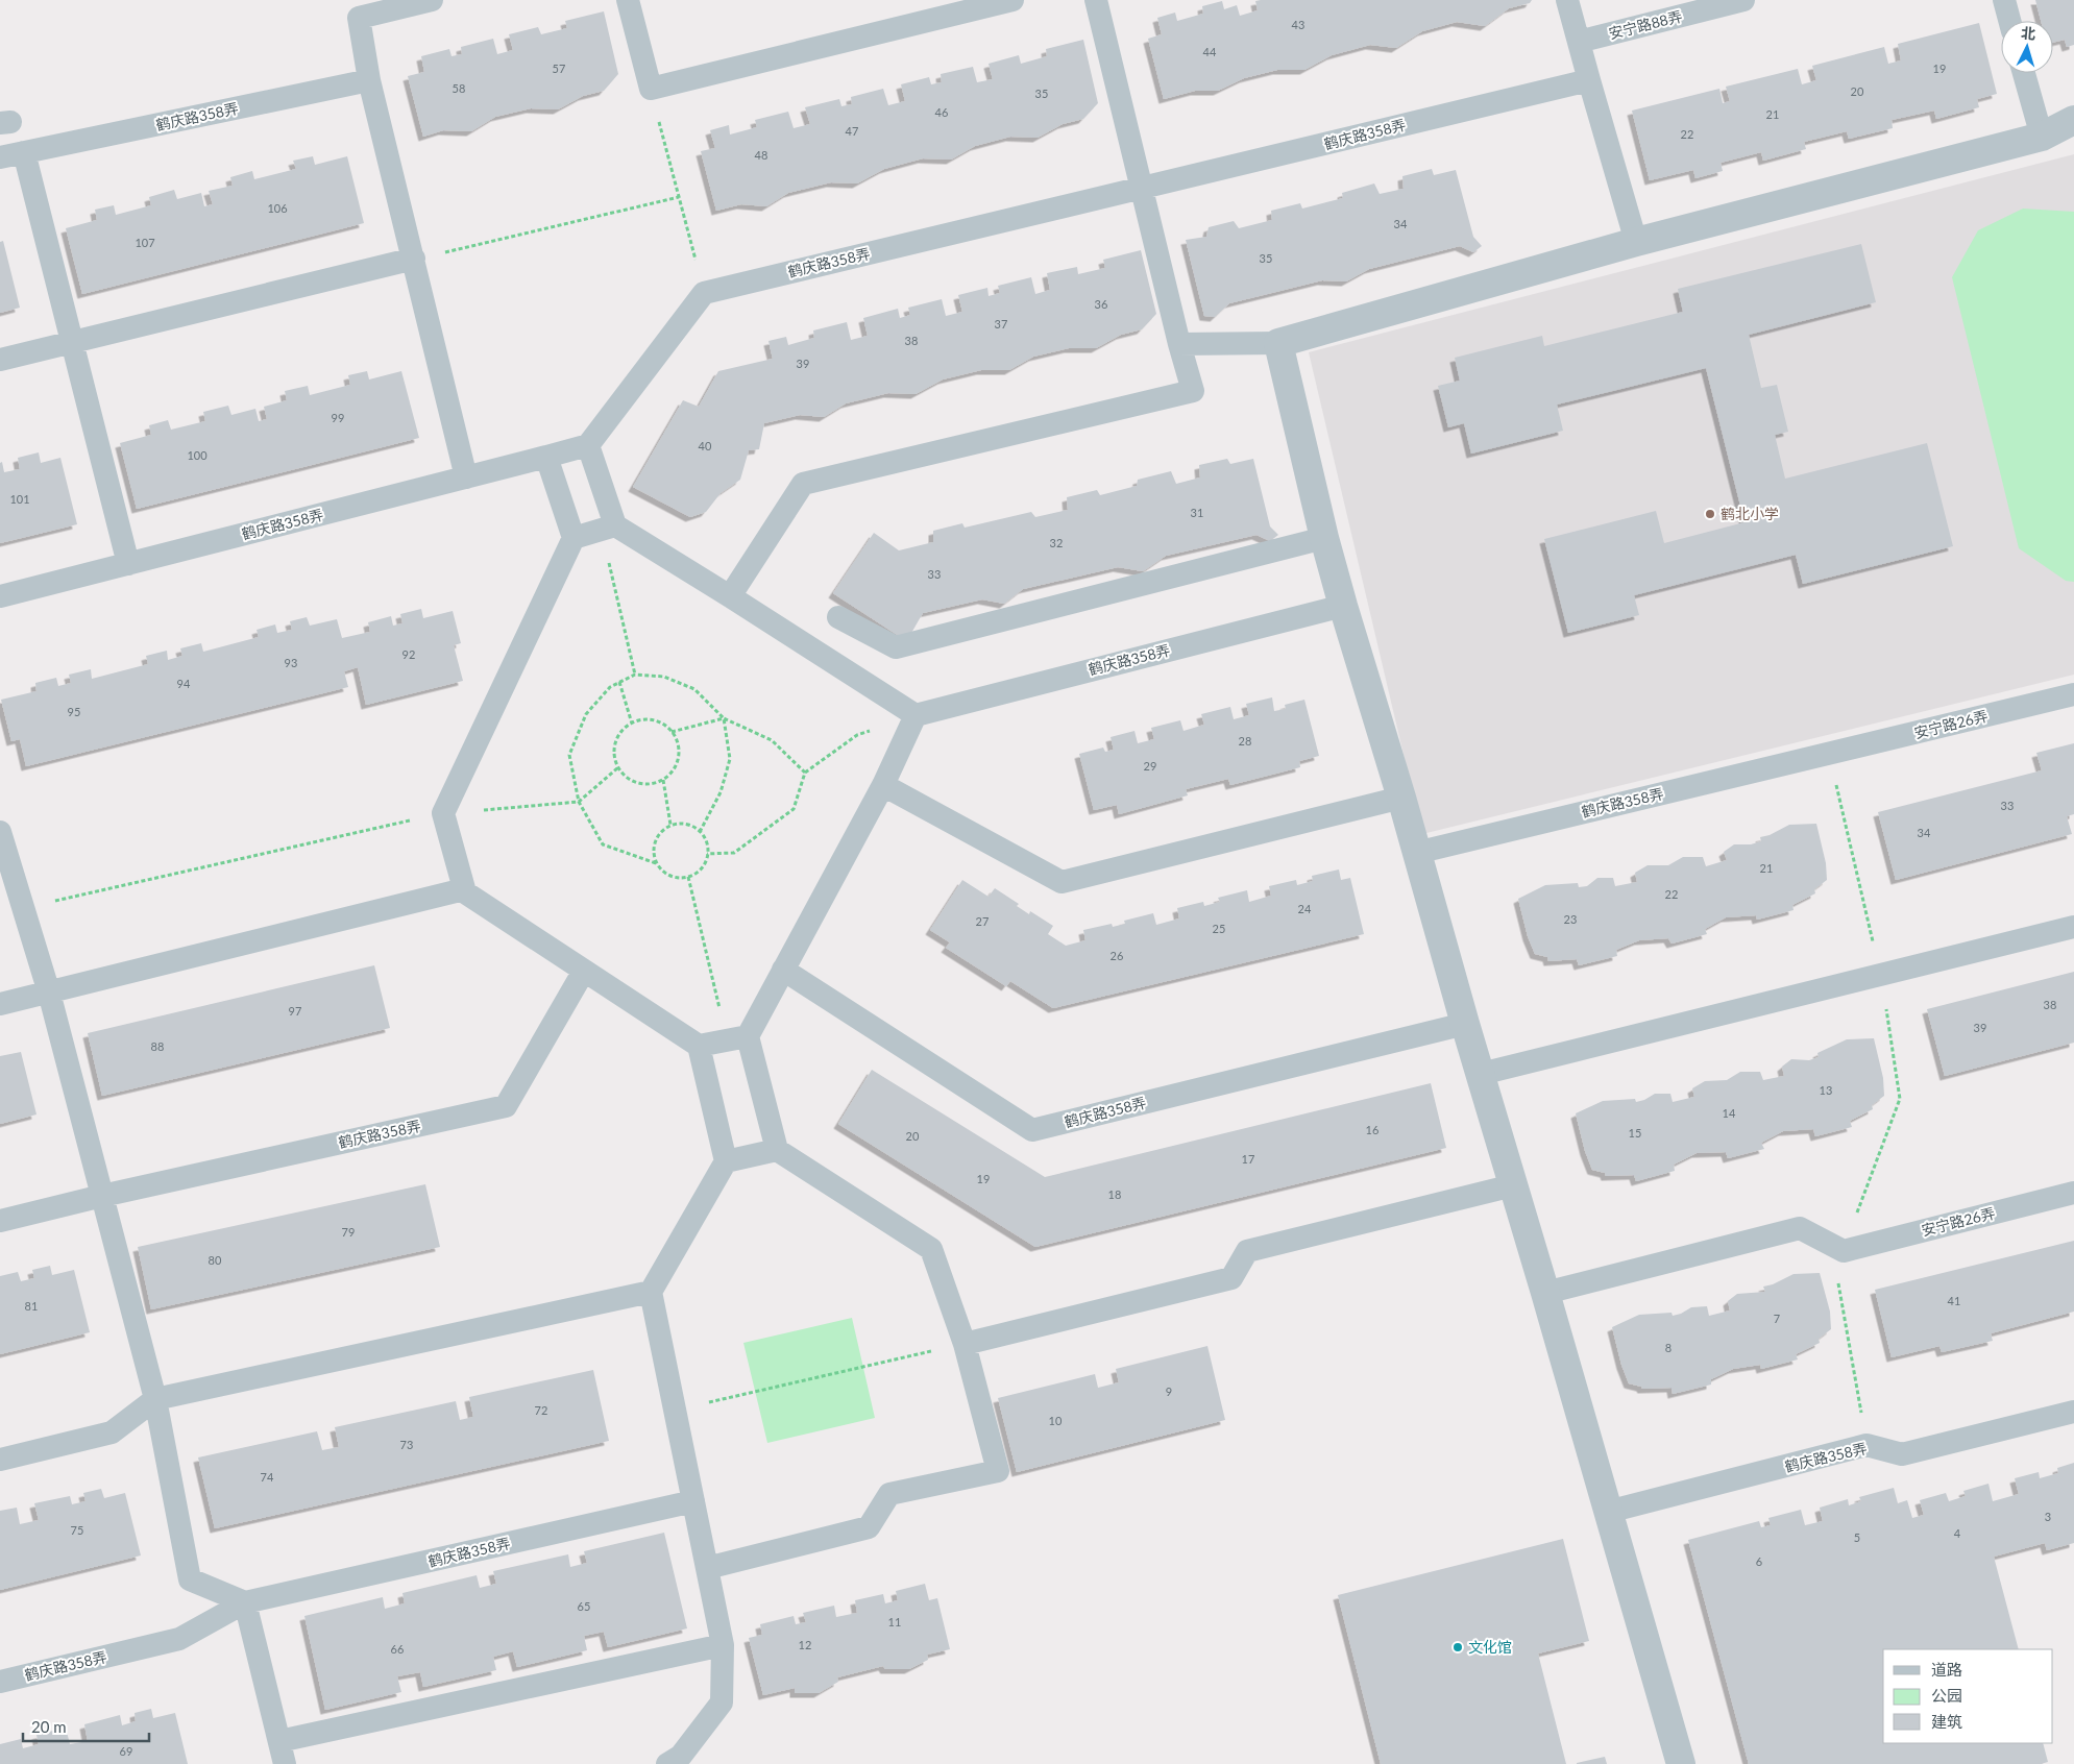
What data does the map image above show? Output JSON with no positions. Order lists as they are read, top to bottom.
{
  "streets": {
    "lane": ["安宁路88弄", "鹤庆路358弄", "安宁路26弄"]
  },
  "crossings": [
    ["鹤庆路358弄", "安宁路26弄"]
  ],
  "places": ["鹤北小学", "文化馆"],
  "house_numbers": [
    "43",
    "44",
    "57",
    "19",
    "58",
    "20",
    "35",
    "46",
    "21",
    "47",
    "22",
    "48",
    "106",
    "34",
    "107",
    "35",
    "36",
    "37",
    "38",
    "39",
    "99",
    "40",
    "100",
    "101",
    "31",
    "32",
    "33",
    "92",
    "93",
    "94",
    "95",
    "28",
    "29",
    "33",
    "34",
    "21",
    "22",
    "24",
    "23",
    "27",
    "25",
    "26",
    "38",
    "97",
    "39",
    "88",
    "13",
    "14",
    "16",
    "15",
    "20",
    "17",
    "19",
    "18",
    "79",
    "80",
    "41",
    "81",
    "7",
    "8",
    "9",
    "72",
    "10",
    "73",
    "74",
    "3",
    "75",
    "4",
    "5",
    "6",
    "65",
    "11",
    "12",
    "66",
    "69"
  ],
  "legend": ["道路", "公园", "建筑"],
  "scale_bar": "20 m",
  "north": "top"
}
